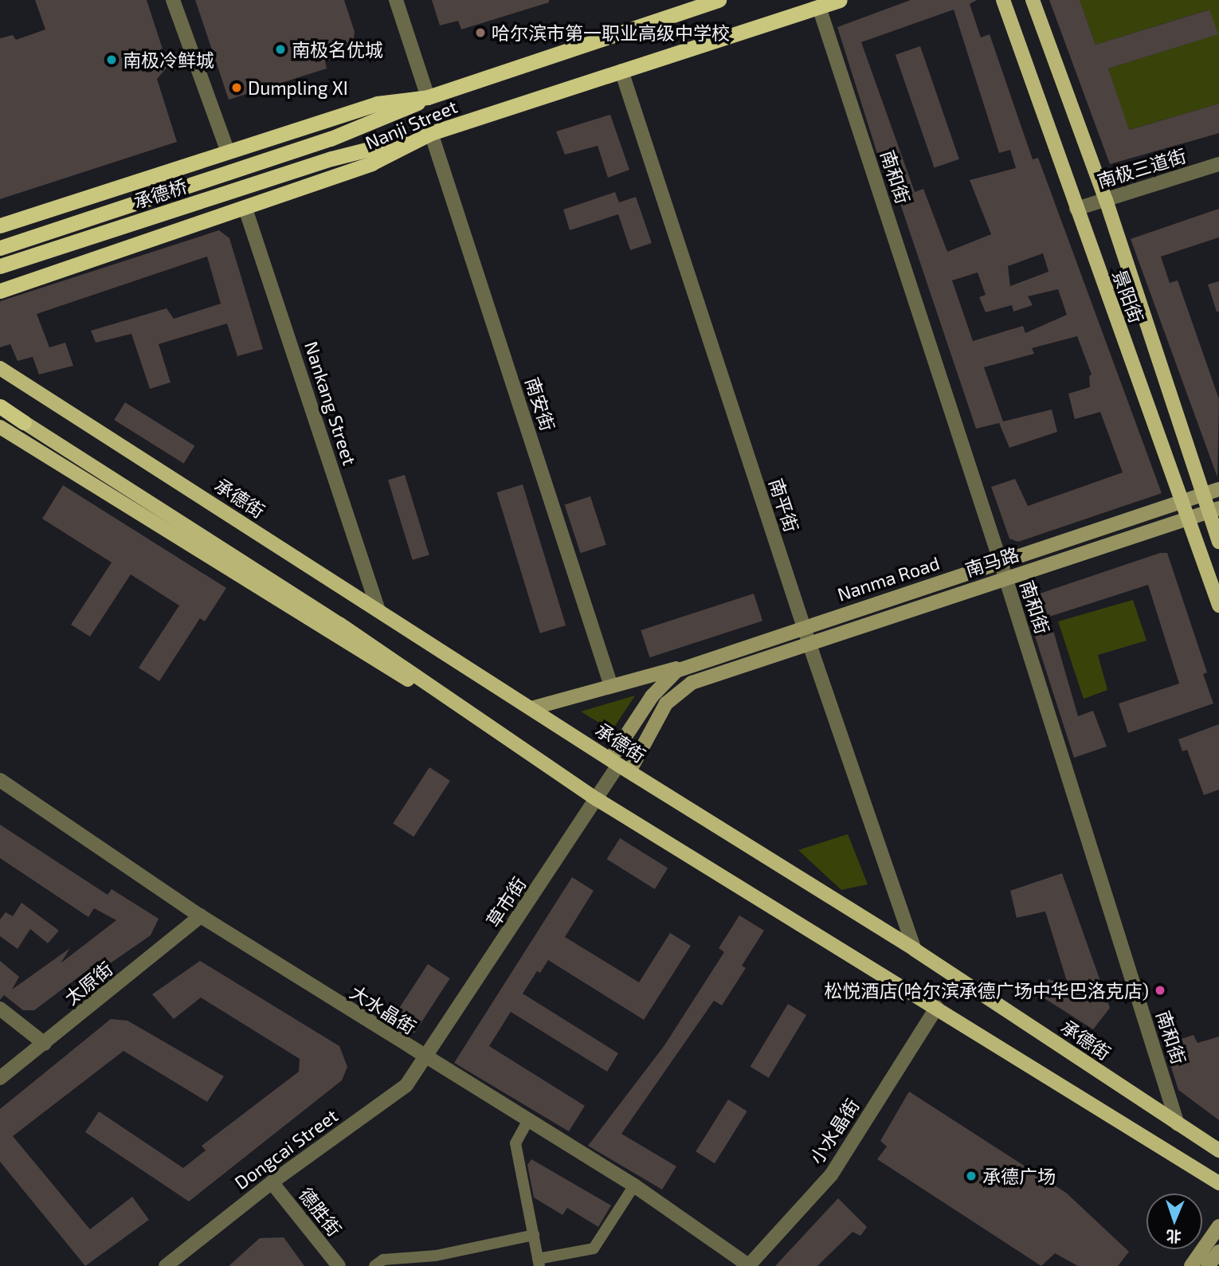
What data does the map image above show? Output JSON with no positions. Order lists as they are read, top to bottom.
{
  "streets": {
    "highway": ["Nanji Street", "承德桥"],
    "main road": [
      "景阳街",
      "承德街",
      "南马路",
      "Nanma Road"
    ],
    "street": [
      "南极三道街",
      "南和街",
      "Nankang Street",
      "南安街",
      "南平街",
      "草市街",
      "太原街",
      "大水晶街",
      "小水晶街",
      "Dongcai Street",
      "德胜街"
    ]
  },
  "crossings": [
    ["Nanji Street", "南和街"],
    ["Nanji Street", "承德桥"],
    ["Nanji Street", "Nankang Street"],
    ["Nanji Street", "南安街"],
    ["Nanji Street", "南平街"],
    ["南极三道街", "景阳街"],
    ["南和街", "承德街"],
    ["南和街", "南马路"],
    ["南和街", "Nanma Road"],
    ["承德桥", "南安街"],
    ["景阳街", "南马路"],
    ["景阳街", "Nanma Road"],
    ["Nankang Street", "承德街"],
    ["承德街", "南平街"],
    ["承德街", "南马路"],
    ["承德街", "Nanma Road"],
    ["承德街", "草市街"],
    ["南平街", "南马路"],
    ["南平街", "Nanma Road"],
    ["南马路", "Nanma Road"],
    ["南马路", "草市街"],
    ["Nanma Road", "草市街"],
    ["草市街", "大水晶街"],
    ["草市街", "Dongcai Street"],
    ["太原街", "大水晶街"],
    ["大水晶街", "小水晶街"],
    ["大水晶街", "Dongcai Street"],
    ["Dongcai Street", "德胜街"]
  ],
  "places": [
    "哈尔滨市第一职业高级中学校",
    "南极名优城",
    "南极冷鲜城",
    "Dumpling XI",
    "松悦酒店(哈尔滨承德广场中华巴洛克店)",
    "承德广场"
  ],
  "north": "bottom"
}
